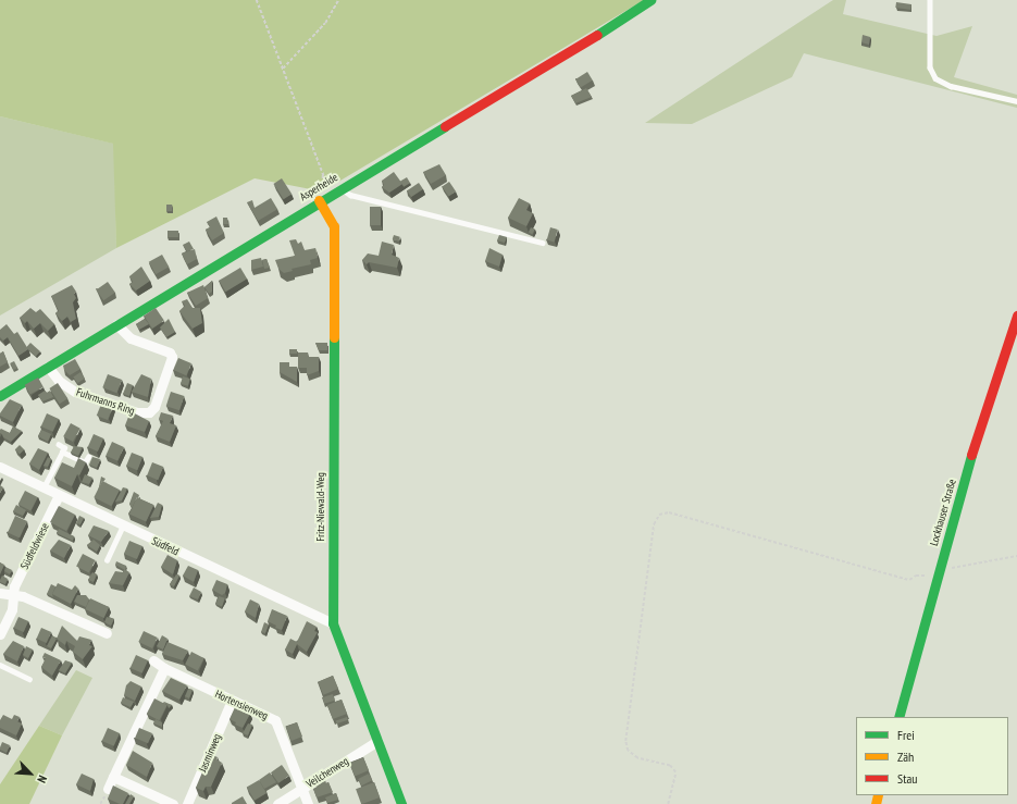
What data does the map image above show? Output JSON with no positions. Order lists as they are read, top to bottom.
{
  "streets": {
    "street": [
      "Asperheide",
      "Fuhrmanns Ring",
      "Fritz-Niewald-Weg",
      "Lockhauser Straße",
      "Südfeldwiese",
      "Südfeld",
      "Hortensienweg",
      "Jasminweg",
      "Veilchenweg"
    ]
  },
  "crossings": [
    ["Asperheide", "Fuhrmanns Ring"],
    ["Asperheide", "Fritz-Niewald-Weg"],
    ["Fritz-Niewald-Weg", "Südfeld"],
    ["Fritz-Niewald-Weg", "Veilchenweg"],
    ["Südfeldwiese", "Südfeld"],
    ["Hortensienweg", "Jasminweg"],
    ["Hortensienweg", "Veilchenweg"]
  ],
  "legend": ["Frei", "Zäh", "Stau"],
  "north": "bottom right"
}
